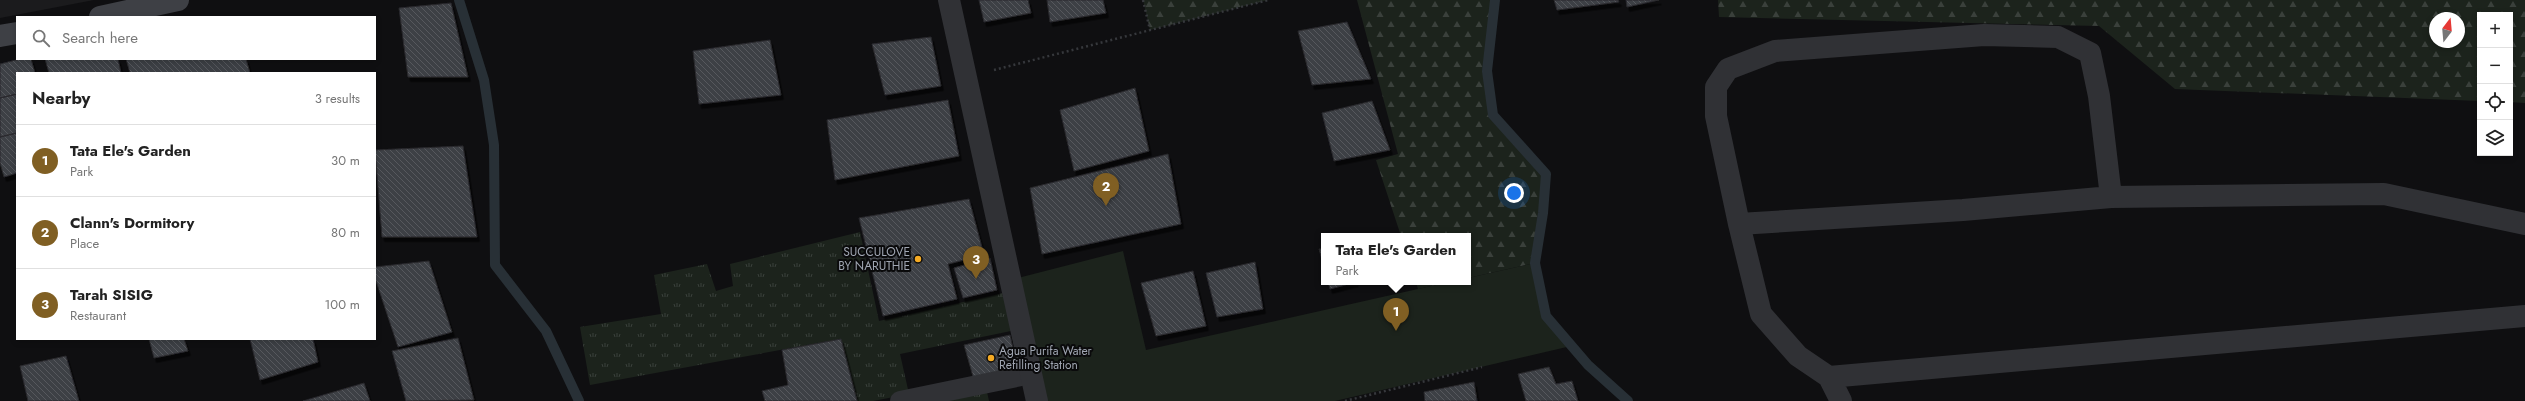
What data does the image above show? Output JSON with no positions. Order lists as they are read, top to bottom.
{
  "places": ["SUCCULOVE BY NARUTHIE", "Agua Purifa Water Refilling Station"],
  "north": "top",
  "page": {
    "map_buttons": ["+", "−"],
    "search": "Search here",
    "heading": ["Nearby", "3 results"],
    "list": [
      {
        "mark": "1",
        "name": "Tata Ele's Garden",
        "note": "Park",
        "value": "30 m"
      },
      {
        "mark": "2",
        "name": "Clann's Dormitory",
        "note": "Place",
        "value": "80 m"
      },
      {
        "mark": "3",
        "name": "Tarah SISIG",
        "note": "Restaurant",
        "value": "100 m"
      }
    ],
    "pins": ["2", "3", "1"],
    "popup": ["Tata Ele's Garden", "Park"]
  }
}
